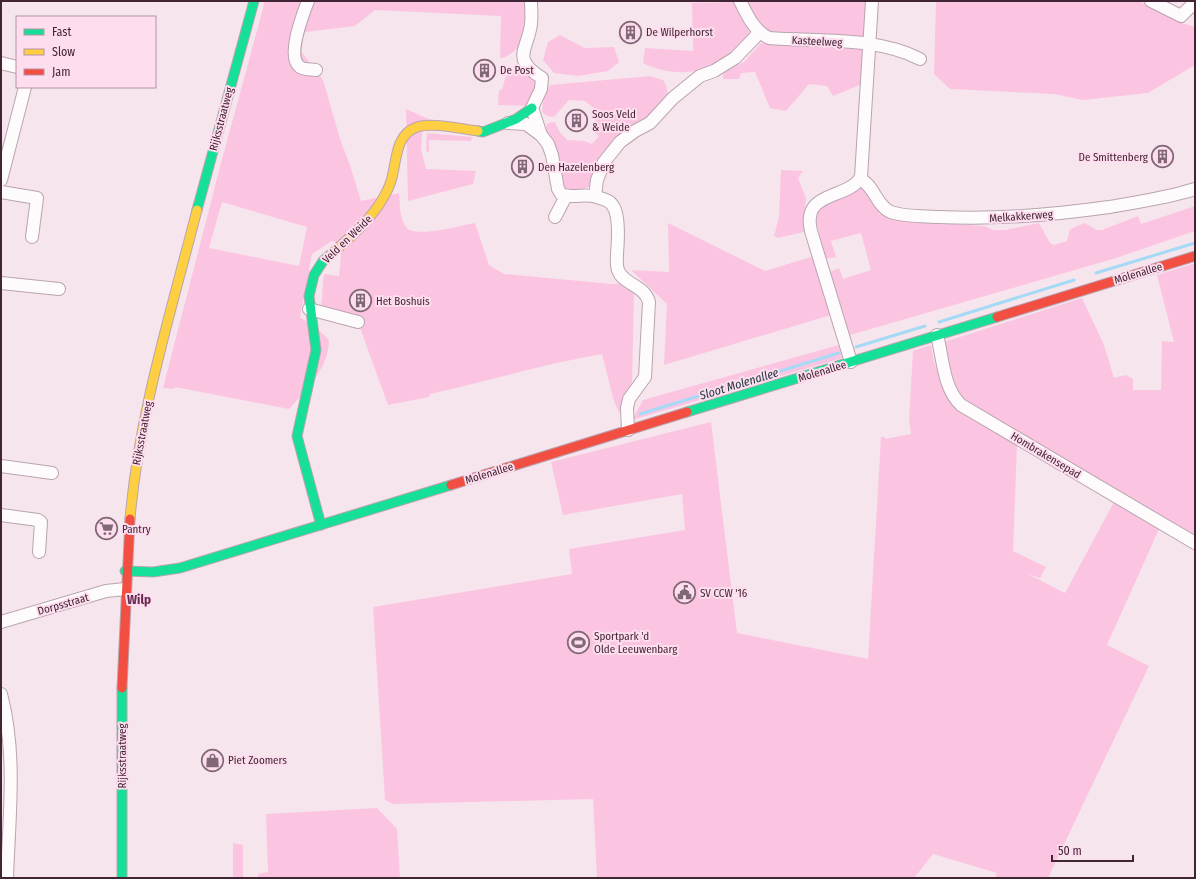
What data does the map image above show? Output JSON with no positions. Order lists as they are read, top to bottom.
{
  "streets": {
    "main road": ["Rijksstraatweg", "Veld en Weide", "Molenallee"],
    "street": [
      "Kasteelweg",
      "Melkakkerweg",
      "Hombrakensepad",
      "Dorpsstraat"
    ]
  },
  "crossings": [
    ["Rijksstraatweg", "Molenallee"],
    ["Rijksstraatweg", "Dorpsstraat"],
    ["Melkakkerweg", "Molenallee"],
    ["Veld en Weide", "Molenallee"],
    ["Molenallee", "Hombrakensepad"]
  ],
  "districts": ["Wilp"],
  "water": ["Sloot Molenallee"],
  "places": {
    "building": [
      "De Wilperhorst",
      "De Post",
      "Soos Veld & Weide",
      "De Smittenberg",
      "Den Hazelenberg",
      "Het Boshuis"
    ],
    "supermarket": ["Pantry"],
    "public building": ["SV CCW '16"],
    "sports": ["Sportpark 'd Olde Leeuwenbarg"],
    "shop": ["Piet Zoomers"]
  },
  "legend": ["Fast", "Slow", "Jam"],
  "scale_bar": "50 m"
}
